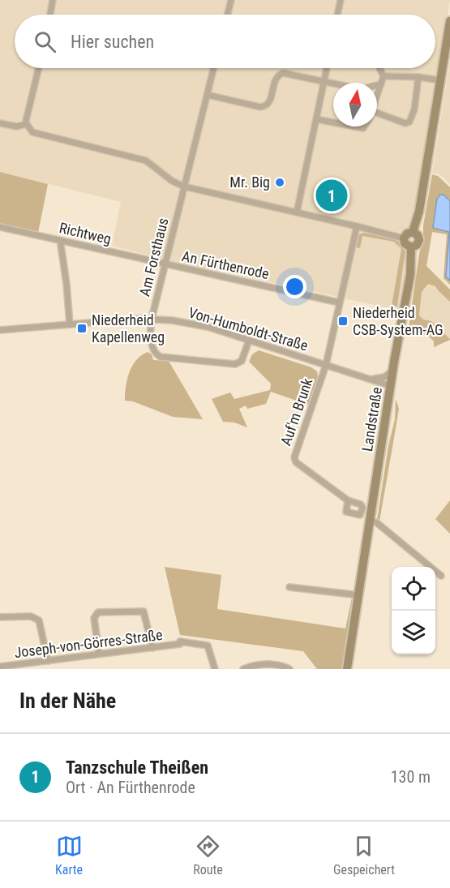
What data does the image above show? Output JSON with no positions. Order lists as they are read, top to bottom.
{
  "streets": {
    "street": [
      "Richtweg",
      "Am Forsthaus",
      "An Fürthenrode",
      "Von-Humboldt-Straße",
      "Auf'm Brunk",
      "Landstraße",
      "Joseph-von-Görres-Straße"
    ]
  },
  "crossings": [
    ["Richtweg", "Am Forsthaus"],
    ["Richtweg", "An Fürthenrode"],
    ["Am Forsthaus", "An Fürthenrode"],
    ["Am Forsthaus", "Von-Humboldt-Straße"],
    ["Von-Humboldt-Straße", "Auf'm Brunk"],
    ["Von-Humboldt-Straße", "Landstraße"]
  ],
  "places": {
    "other": ["Mr. Big"],
    "transit": ["Niederheid CSB-System-AG", "Niederheid Kapellenweg"]
  },
  "north": "top",
  "page": {
    "search": "Hier suchen",
    "pins": "1",
    "heading": "In der Nähe",
    "list": [
      {
        "mark": "1",
        "name": "Tanzschule Theißen",
        "note": "Ort · An Fürthenrode",
        "value": "130 m"
      }
    ],
    "nav": ["Karte", "Route", "Gespeichert"]
  }
}
